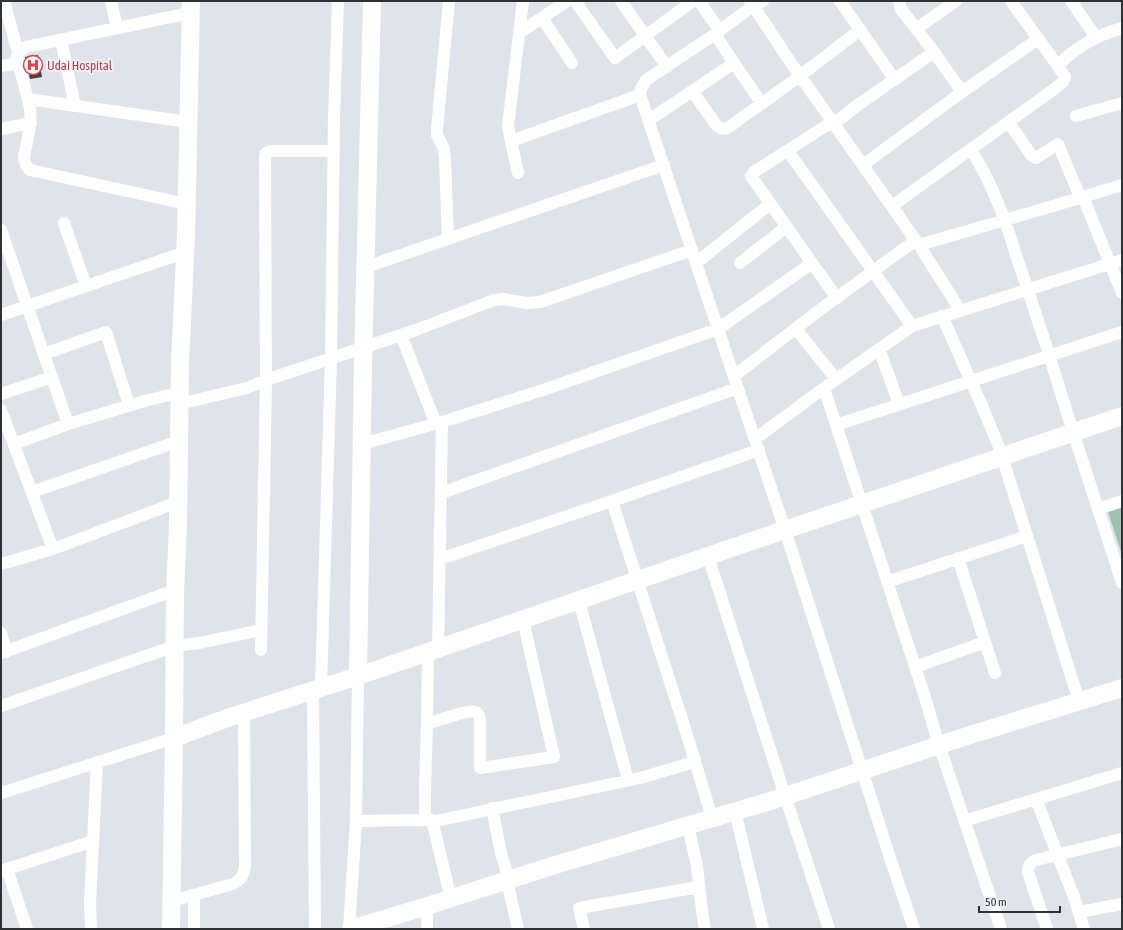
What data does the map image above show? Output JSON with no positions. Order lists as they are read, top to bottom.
{
  "places": {
    "hospital": ["Udai Hospital"]
  },
  "scale_bar": "50 m"
}
